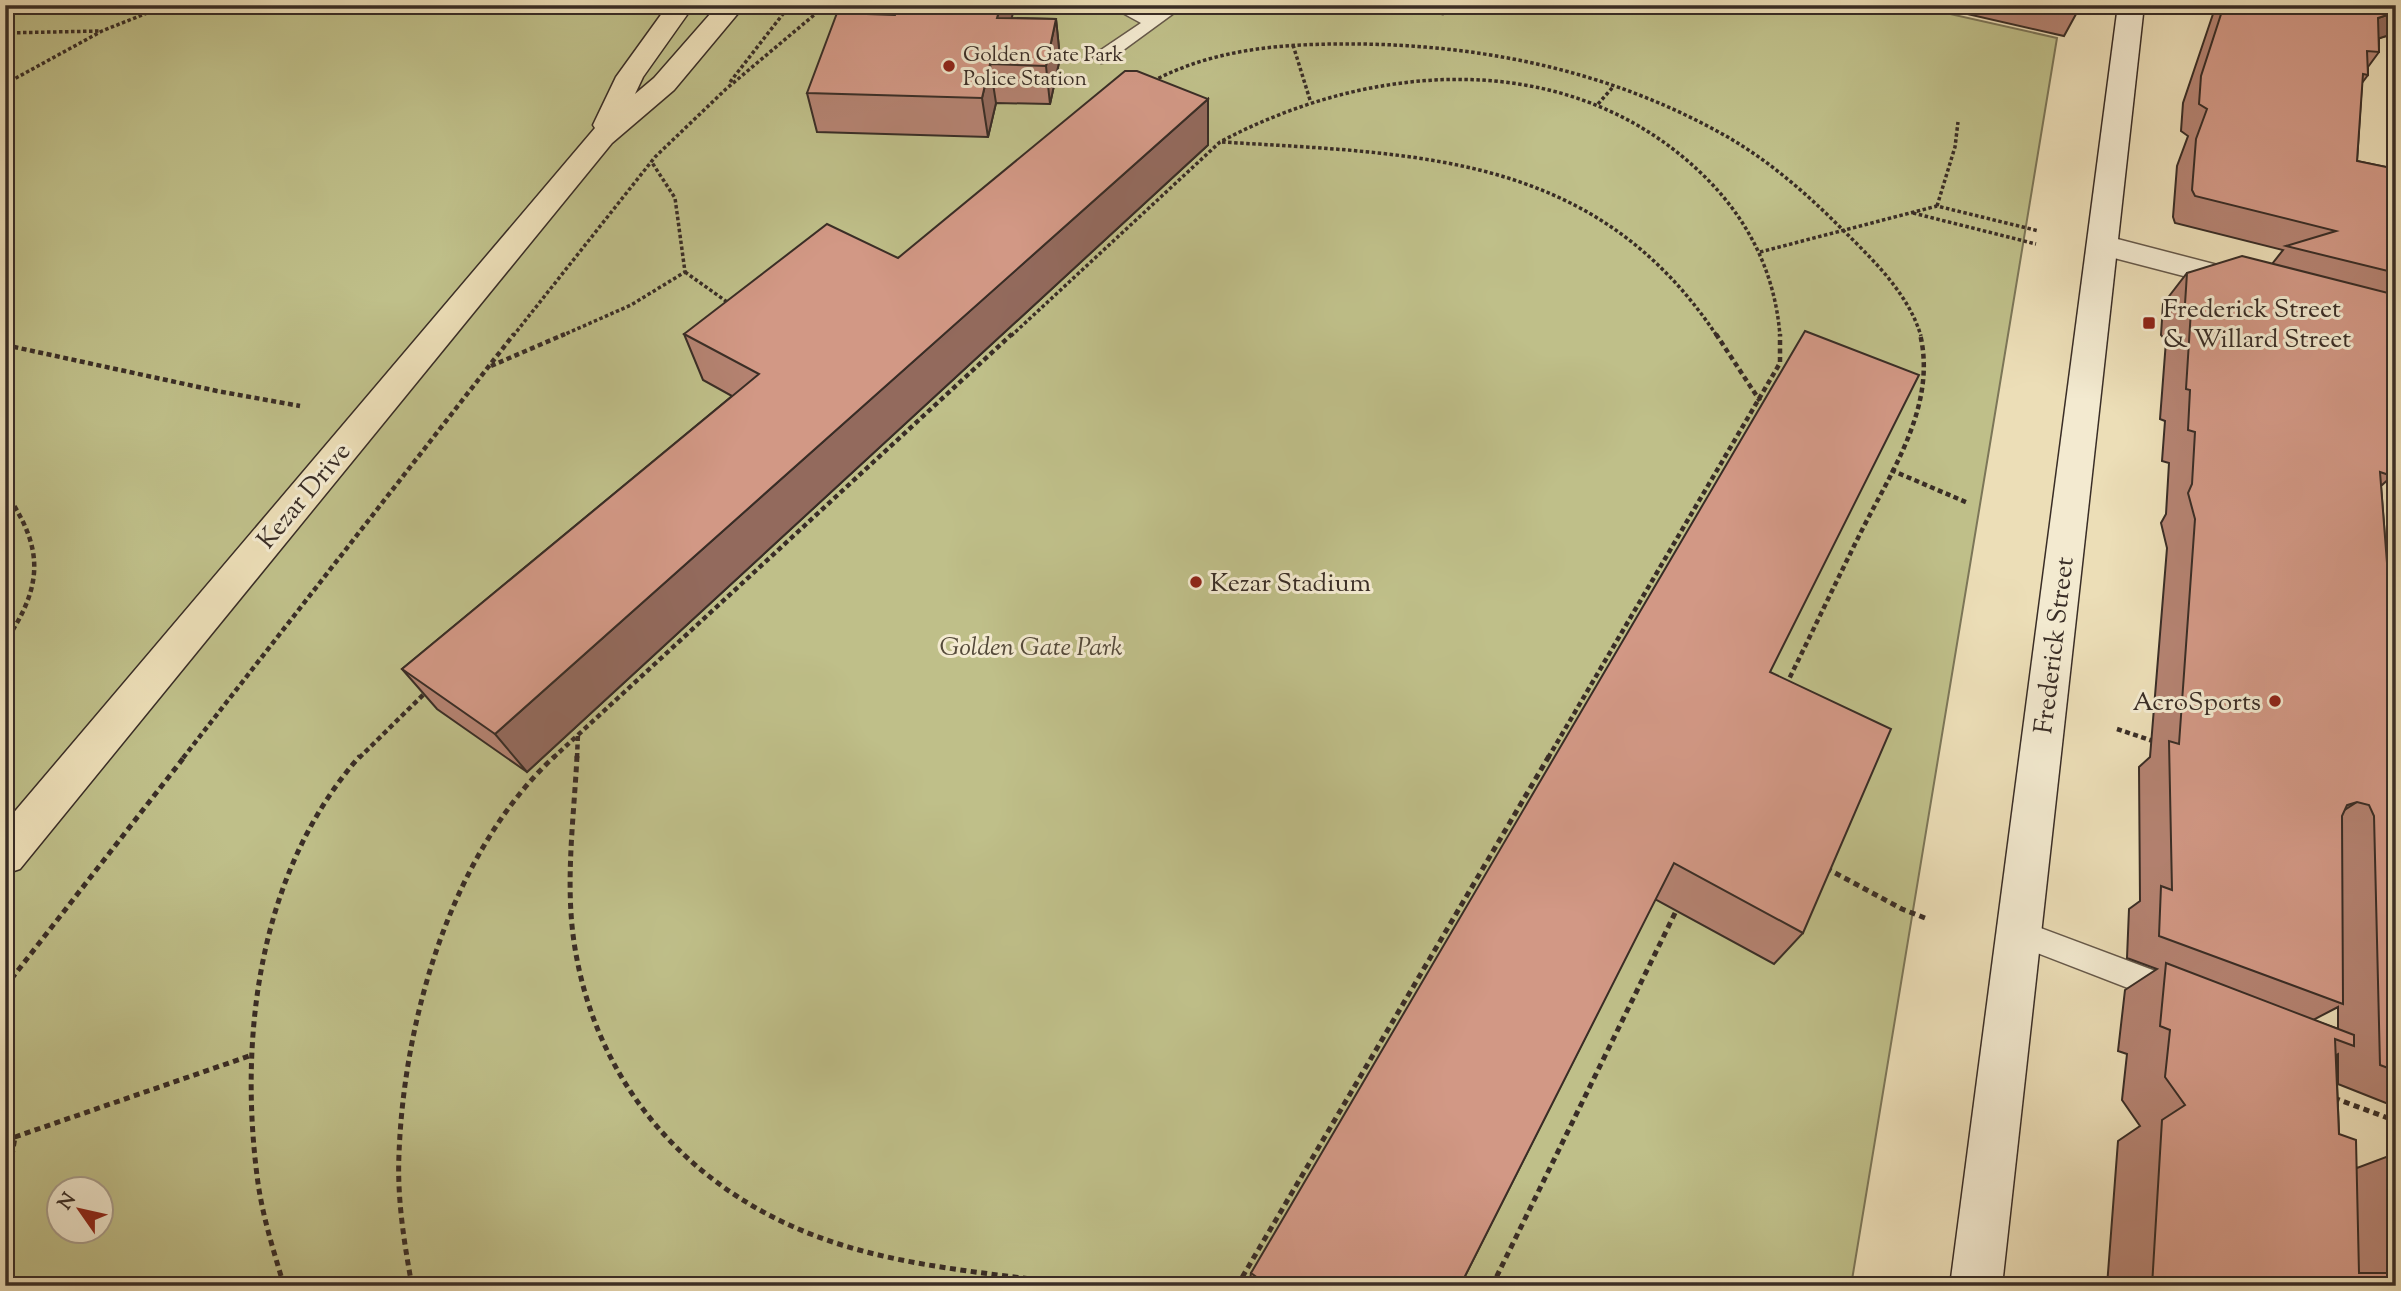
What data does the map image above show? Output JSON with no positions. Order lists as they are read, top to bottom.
{
  "streets": {
    "main road": ["Kezar Drive", "Frederick Street"]
  },
  "parks": ["Golden Gate Park"],
  "places": {
    "other": ["Golden Gate Park Police Station", "Kezar Stadium", "AcroSports"],
    "transit": ["Frederick Street & Willard Street"]
  },
  "north": "top left"
}
